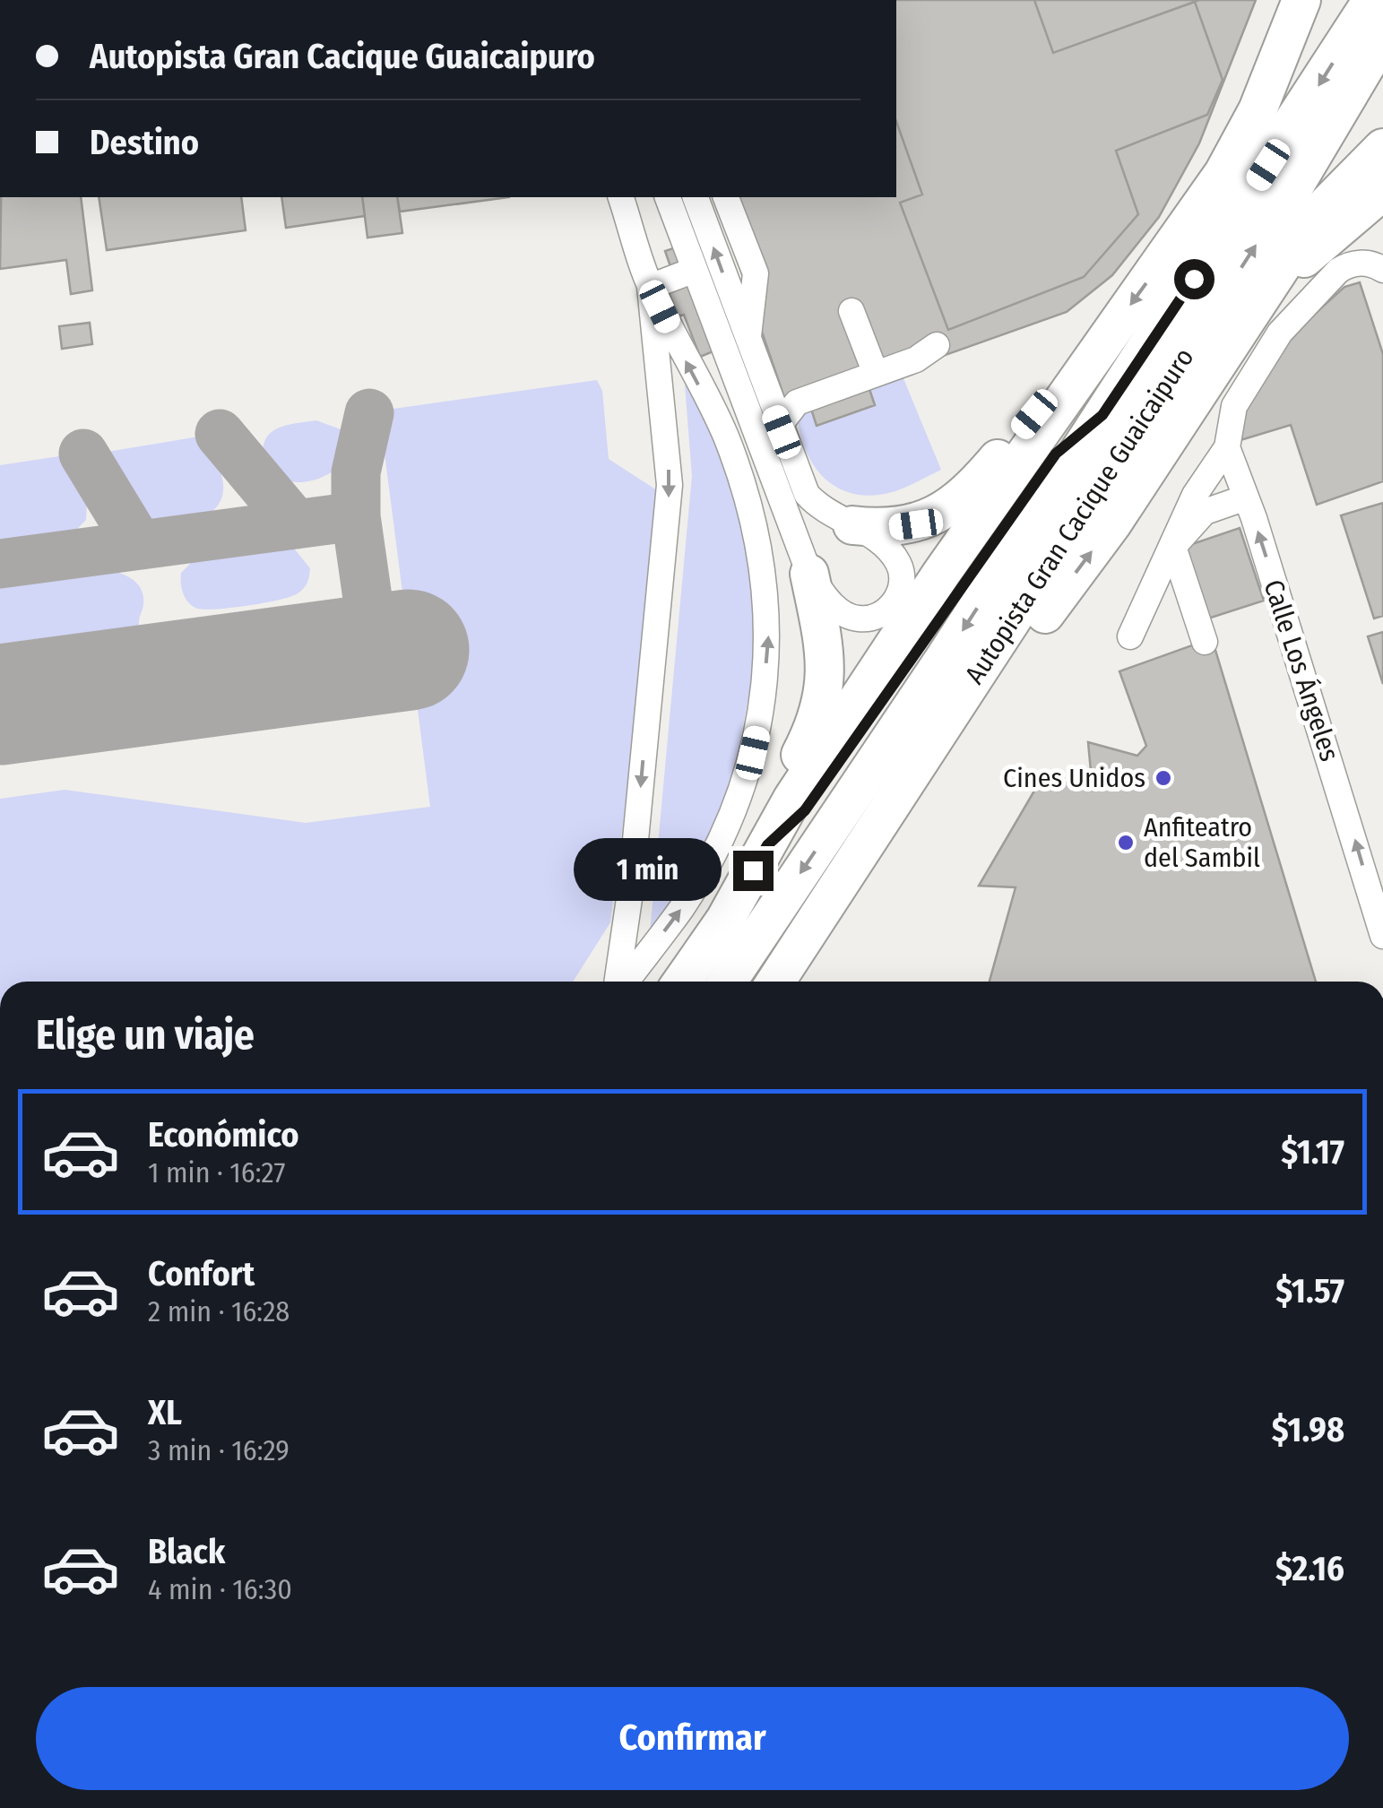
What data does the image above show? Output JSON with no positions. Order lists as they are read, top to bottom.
{
  "streets": {
    "highway": ["Autopista Gran Cacique Guaicaipuro"],
    "street": ["Calle Los Ángeles"]
  },
  "one_way": ["Calle Los Ángeles"],
  "places": ["Cines Unidos", "Anfiteatro del Sambil"],
  "page": {
    "banner": ["Autopista Gran Cacique Guaicaipuro", "Destino"],
    "bubble": "1 min",
    "heading": "Elige un viaje",
    "list": [
      {
        "name": "Económico",
        "note": "1 min · 16:27",
        "value": "$1.17"
      },
      {
        "name": "Confort",
        "note": "2 min · 16:28",
        "value": "$1.57"
      },
      {
        "name": "XL",
        "note": "3 min · 16:29",
        "value": "$1.98"
      },
      {
        "name": "Black",
        "note": "4 min · 16:30",
        "value": "$2.16"
      }
    ],
    "buttons": "Confirmar"
  }
}
